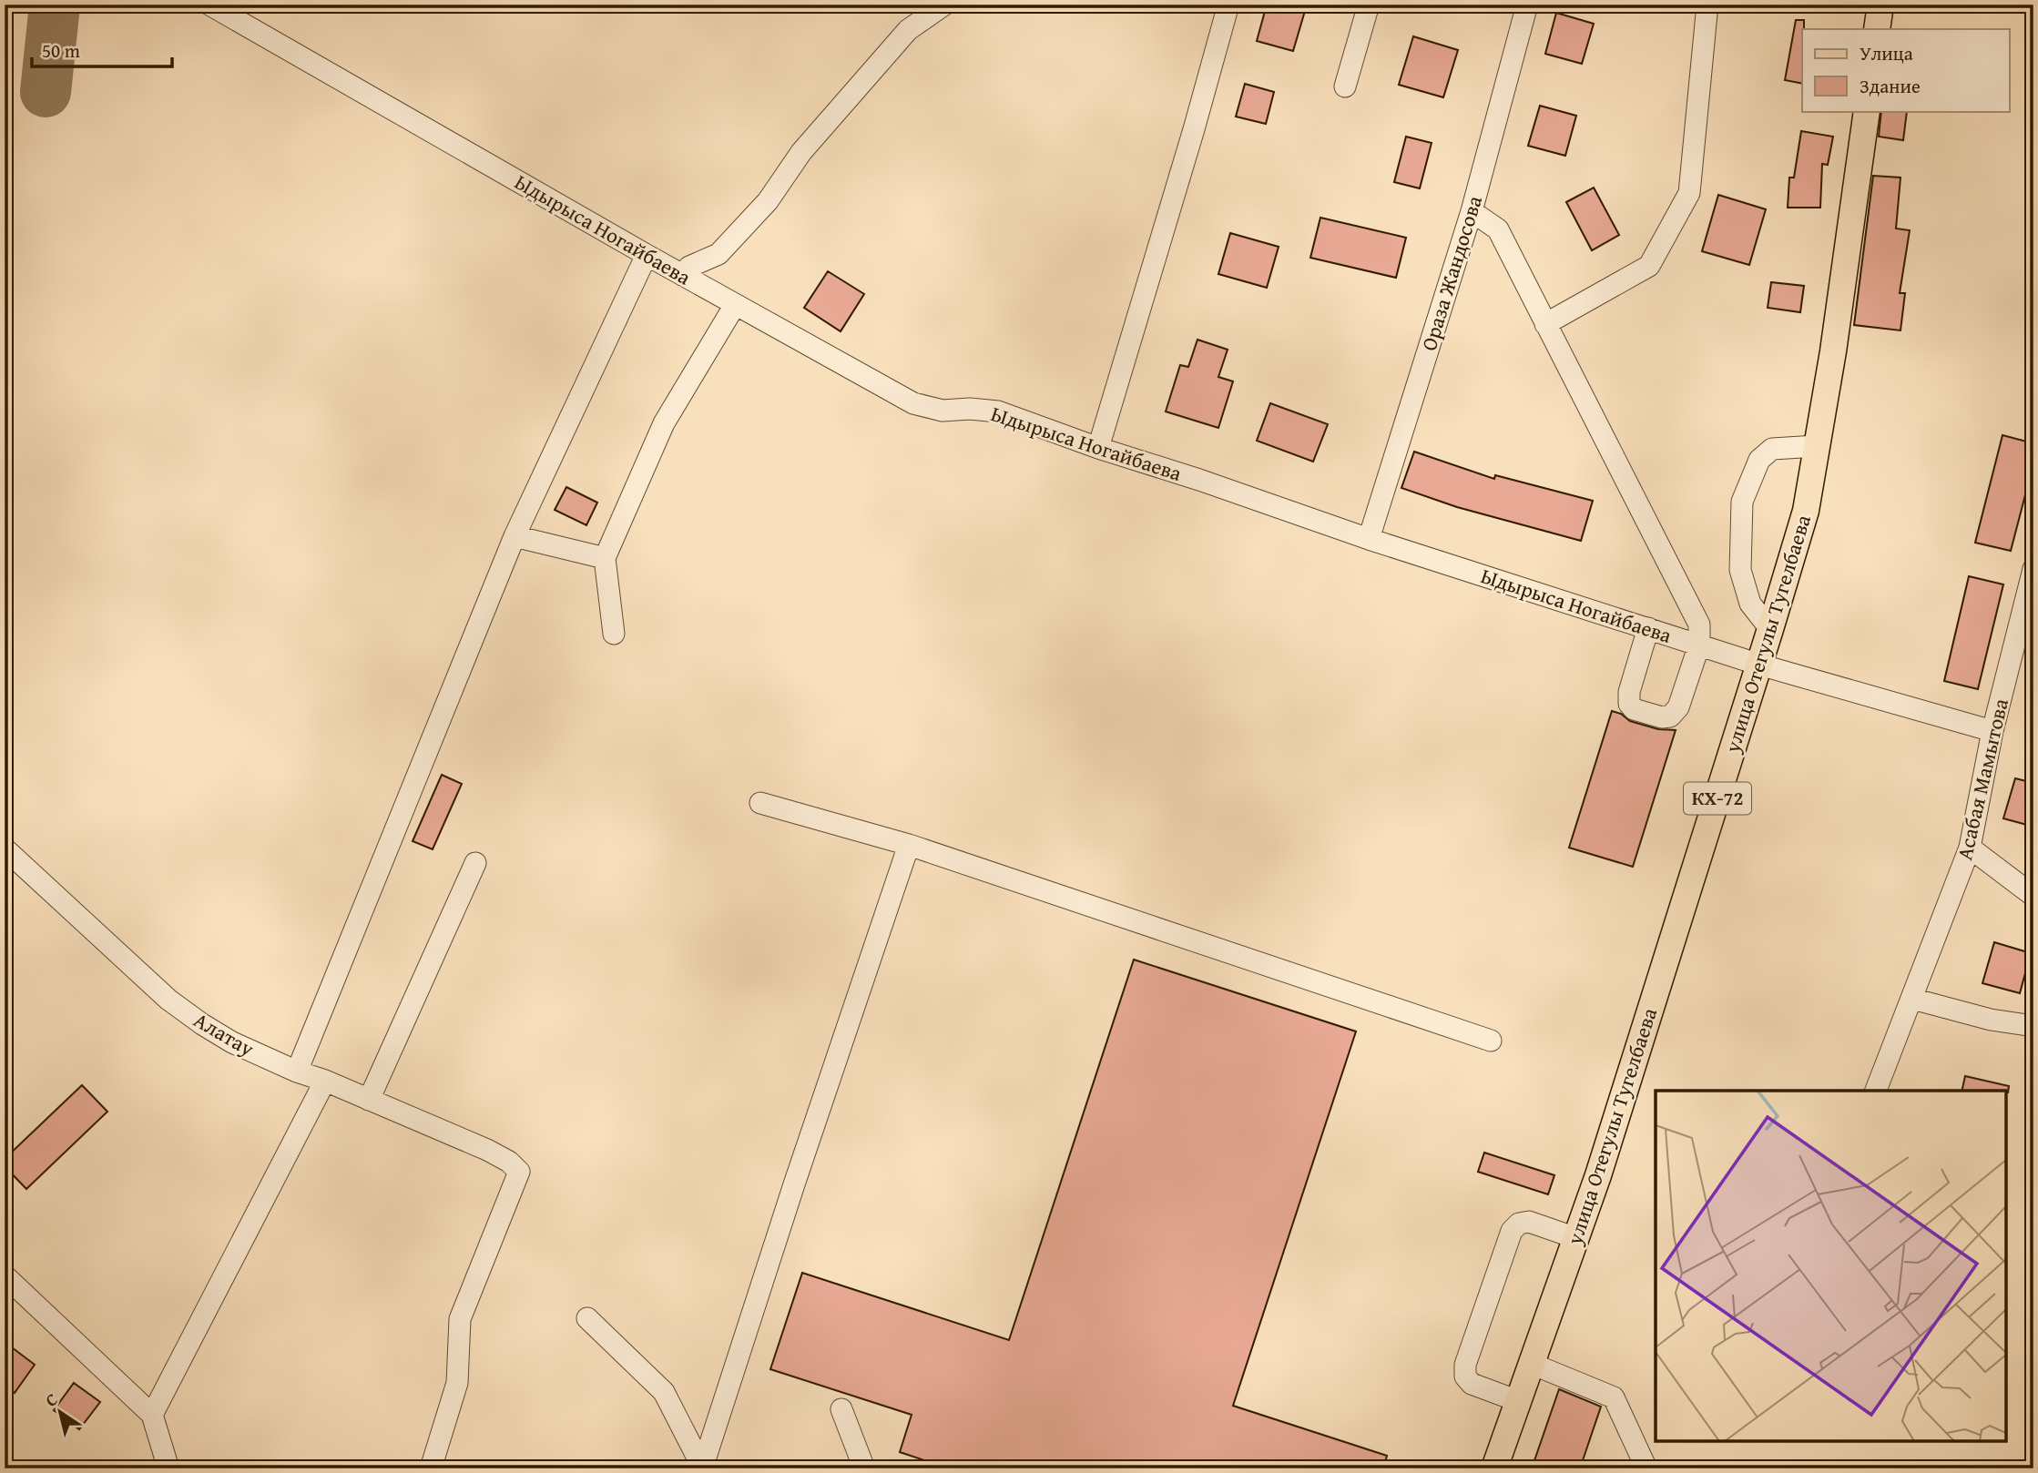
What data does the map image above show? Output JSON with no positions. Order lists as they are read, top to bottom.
{
  "streets": {
    "main road": ["улица Отегулы Тугелбаева", "КХ-72"],
    "street": [
      "Ыдырыса Ногайбаева",
      "Ораза Жандосова",
      "Асабая Мамытова",
      "Алатау"
    ]
  },
  "crossings": [
    ["Ыдырыса Ногайбаева", "Ораза Жандосова"],
    ["Ыдырыса Ногайбаева", "улица Отегулы Тугелбаева"],
    ["Ыдырыса Ногайбаева", "Асабая Мамытова"]
  ],
  "legend": ["Улица", "Здание"],
  "scale_bar": "50 m",
  "north": "top left"
}
